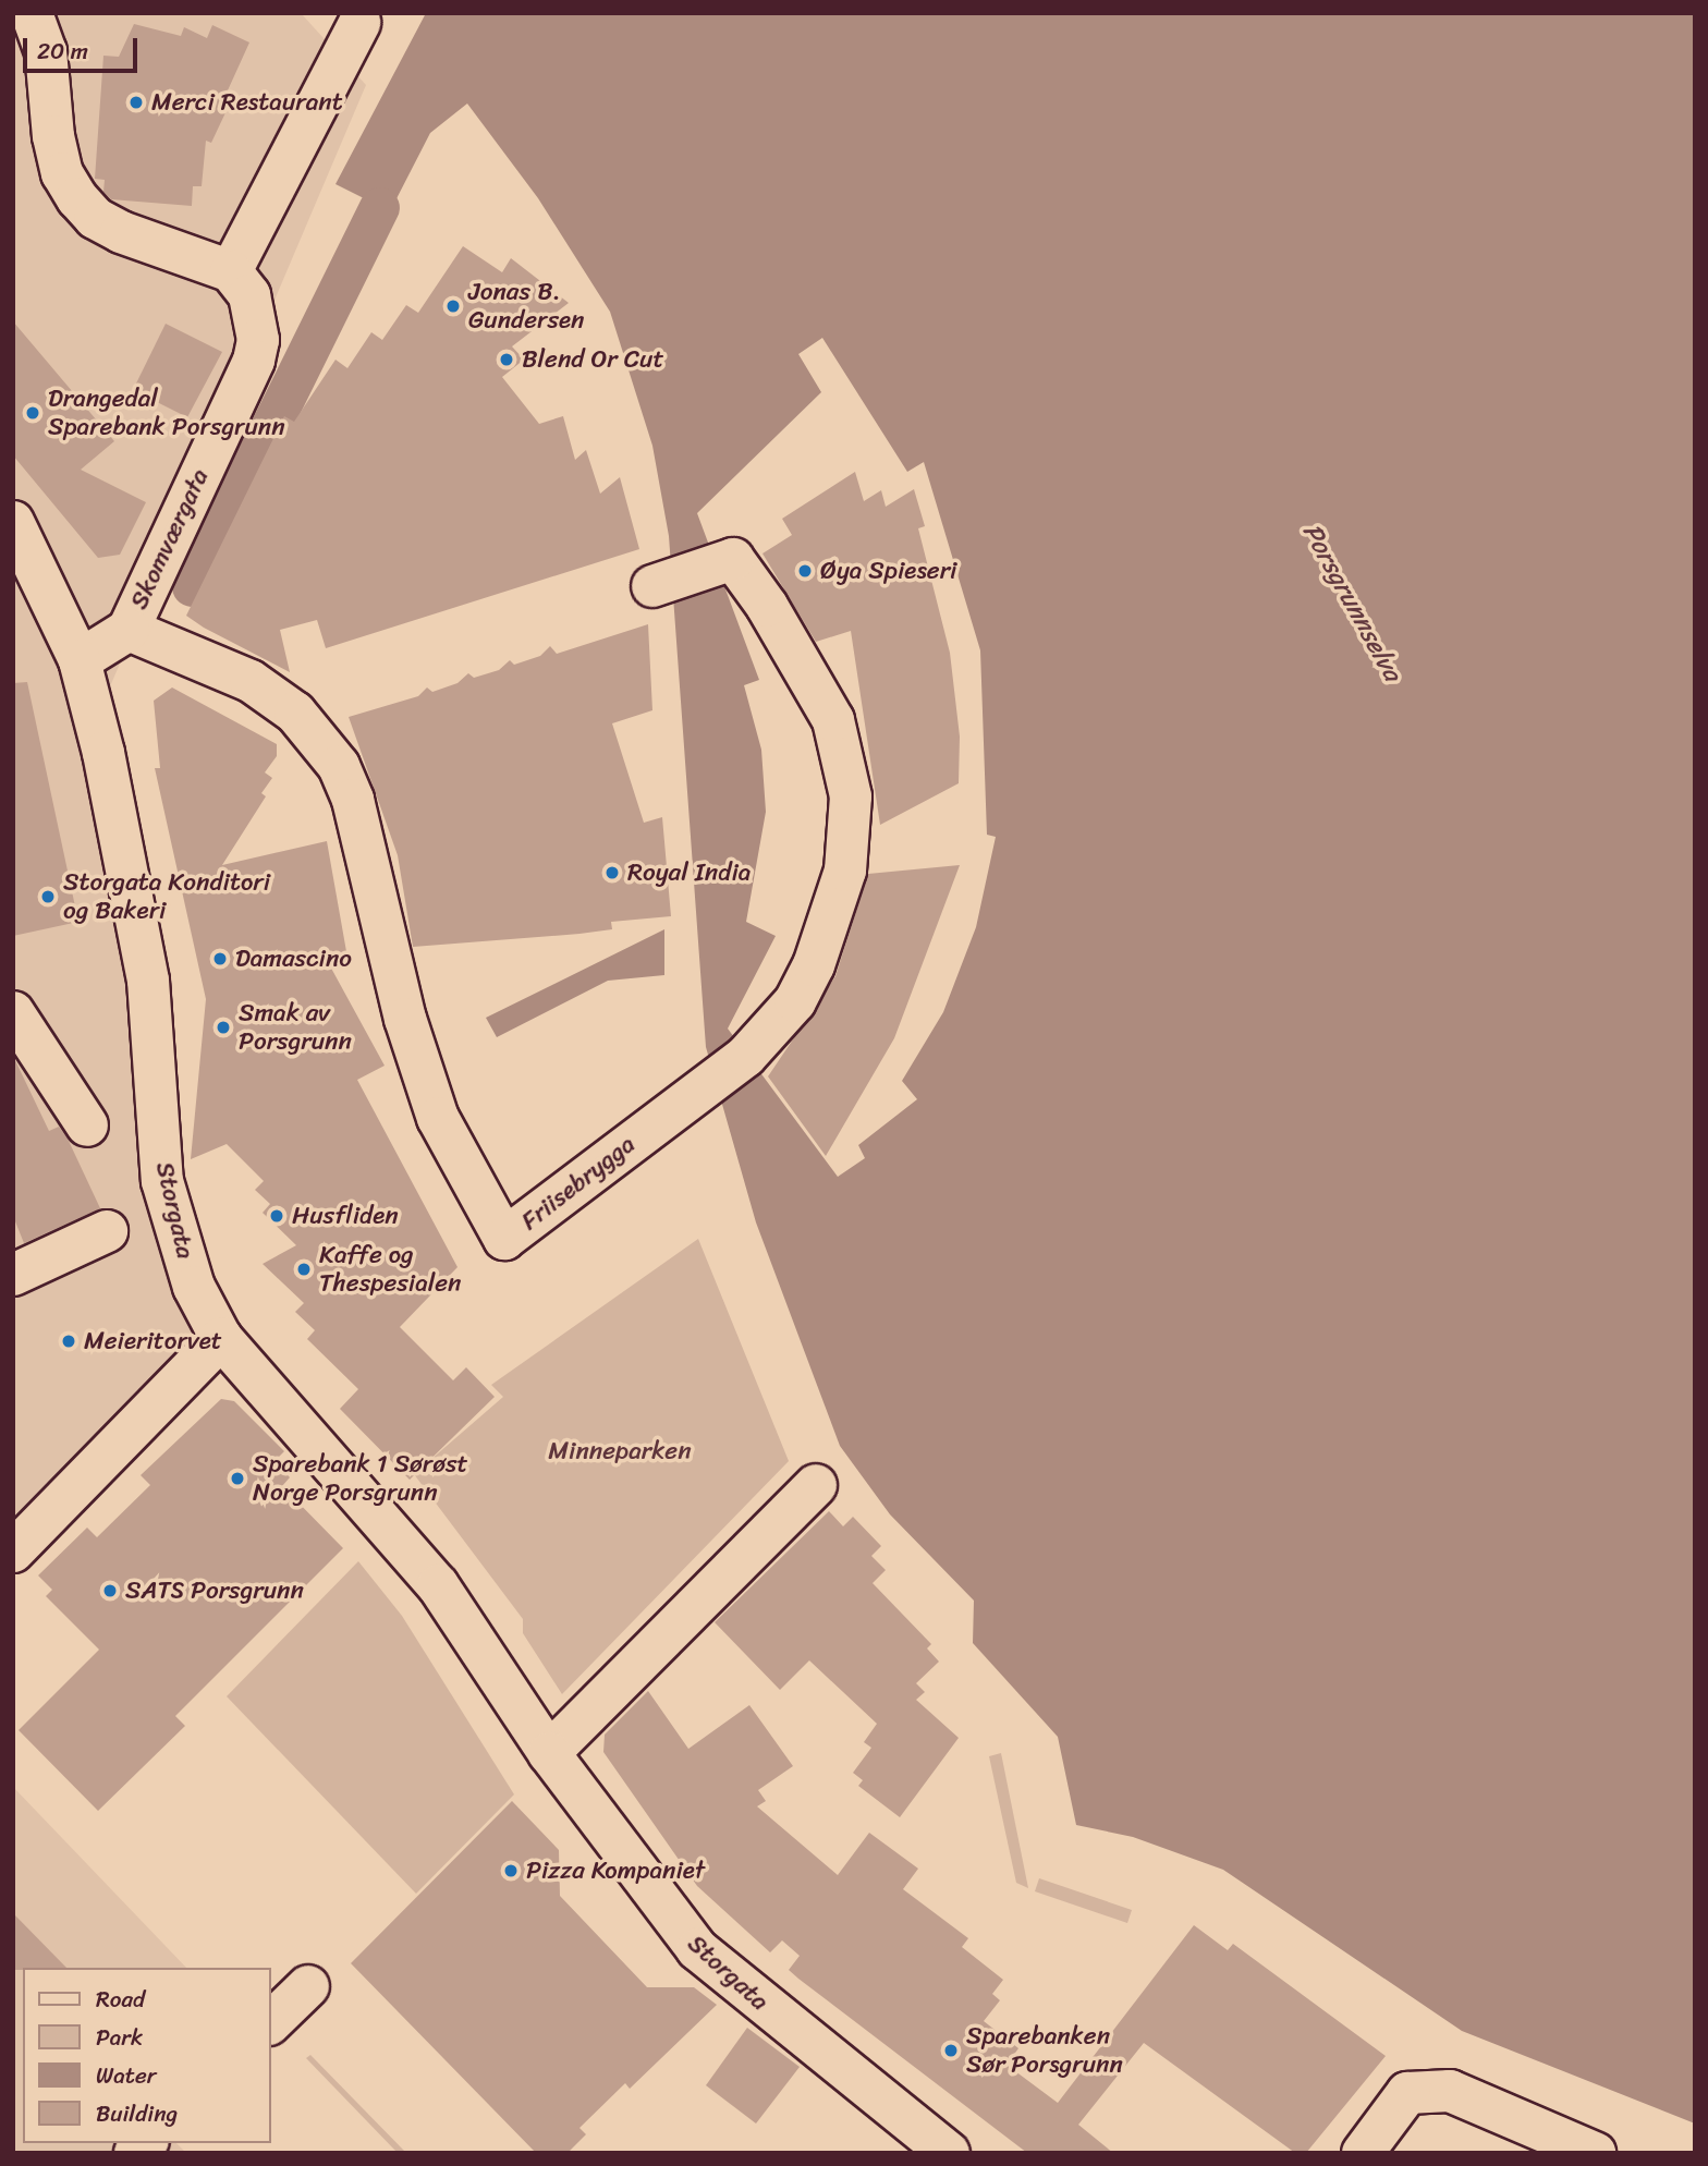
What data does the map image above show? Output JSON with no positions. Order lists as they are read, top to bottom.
{
  "streets": {
    "street": ["Skomværgata", "Friisebrygga", "Storgata"]
  },
  "crossings": [
    ["Skomværgata", "Friisebrygga"],
    ["Skomværgata", "Storgata"]
  ],
  "water": ["Porsgrunnselva"],
  "parks": ["Minneparken"],
  "places": [
    "Merci Restaurant",
    "Jonas B. Gundersen",
    "Blend Or Cut",
    "Drangedal Sparebank Porsgrunn",
    "Øya Spieseri",
    "Royal India",
    "Storgata Konditori og Bakeri",
    "Damascino",
    "Smak av Porsgrunn",
    "Husfliden",
    "Kaffe og Thespesialen",
    "Meieritorvet",
    "Sparebank 1 Sørøst Norge Porsgrunn",
    "SATS Porsgrunn",
    "Pizza Kompaniet",
    "Sparebanken Sør Porsgrunn"
  ],
  "legend": [
    "Road",
    "Park",
    "Water",
    "Building"
  ],
  "scale_bar": "20 m"
}
